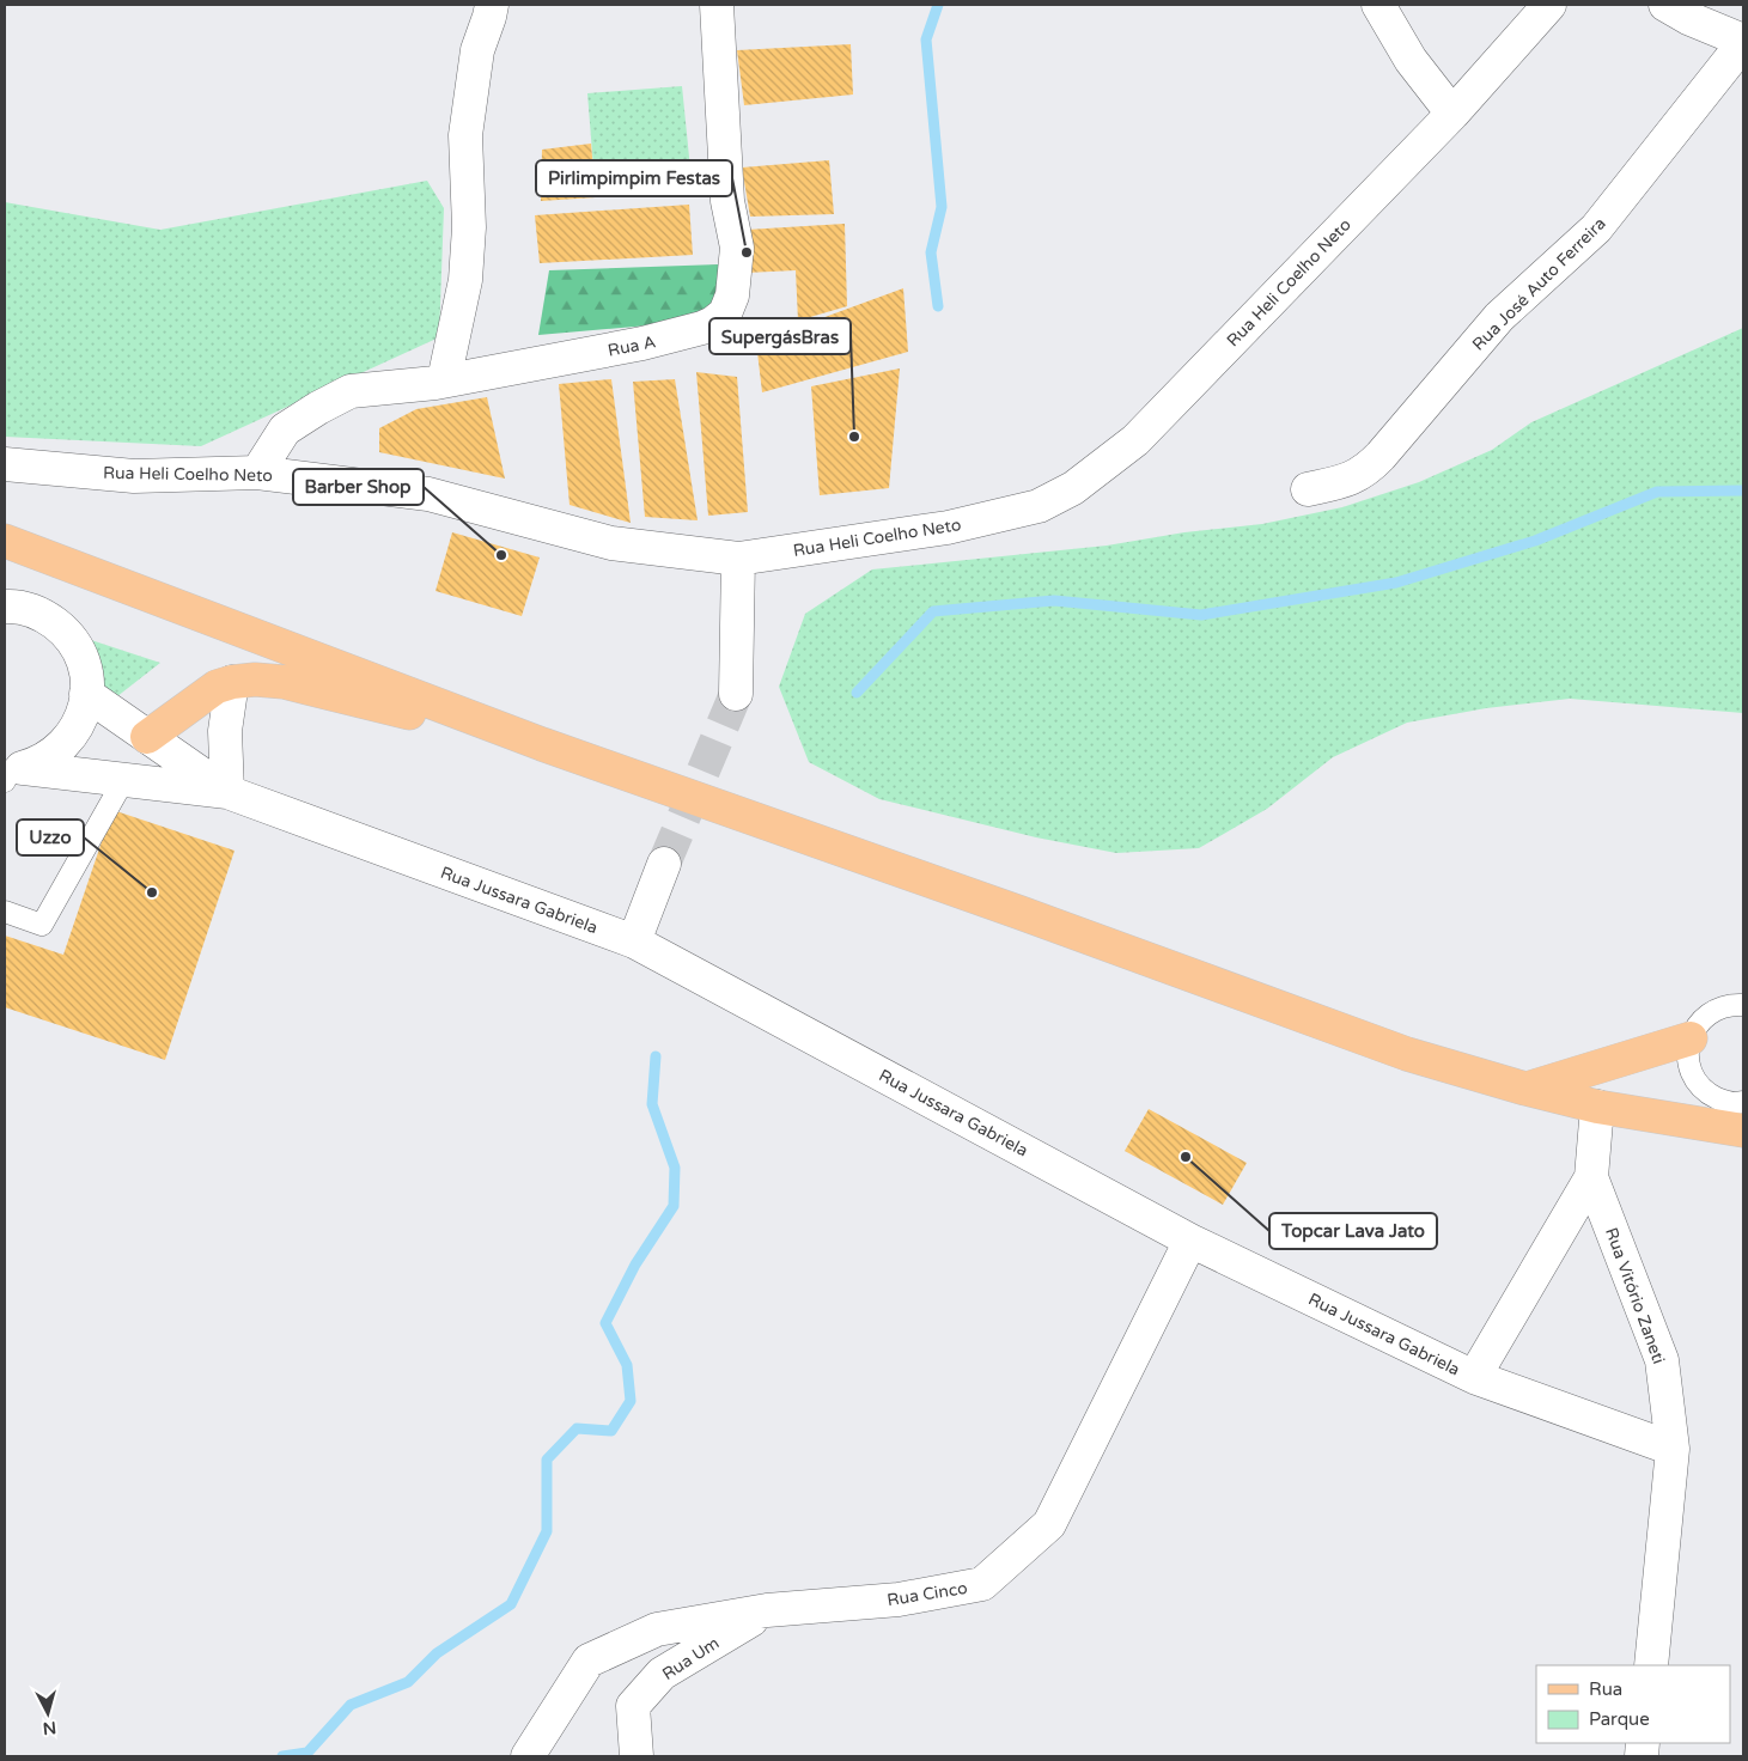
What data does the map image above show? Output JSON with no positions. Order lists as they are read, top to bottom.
{
  "streets": {
    "street": [
      "Rua Heli Coelho Neto",
      "Rua José Auto Ferreira",
      "Rua A",
      "Rua Jussara Gabriela",
      "Rua Vitório Zaneti",
      "Rua Cinco",
      "Rua Um"
    ]
  },
  "crossings": [
    ["Rua Heli Coelho Neto", "Rua A"],
    ["Rua Jussara Gabriela", "Rua Vitório Zaneti"],
    ["Rua Jussara Gabriela", "Rua Cinco"],
    ["Rua Cinco", "Rua Um"]
  ],
  "places": [
    "Pirlimpimpim Festas",
    "SupergásBras",
    "Barber Shop",
    "Uzzo",
    "Topcar Lava Jato"
  ],
  "legend": ["Rua", "Parque"],
  "north": "bottom"
}
